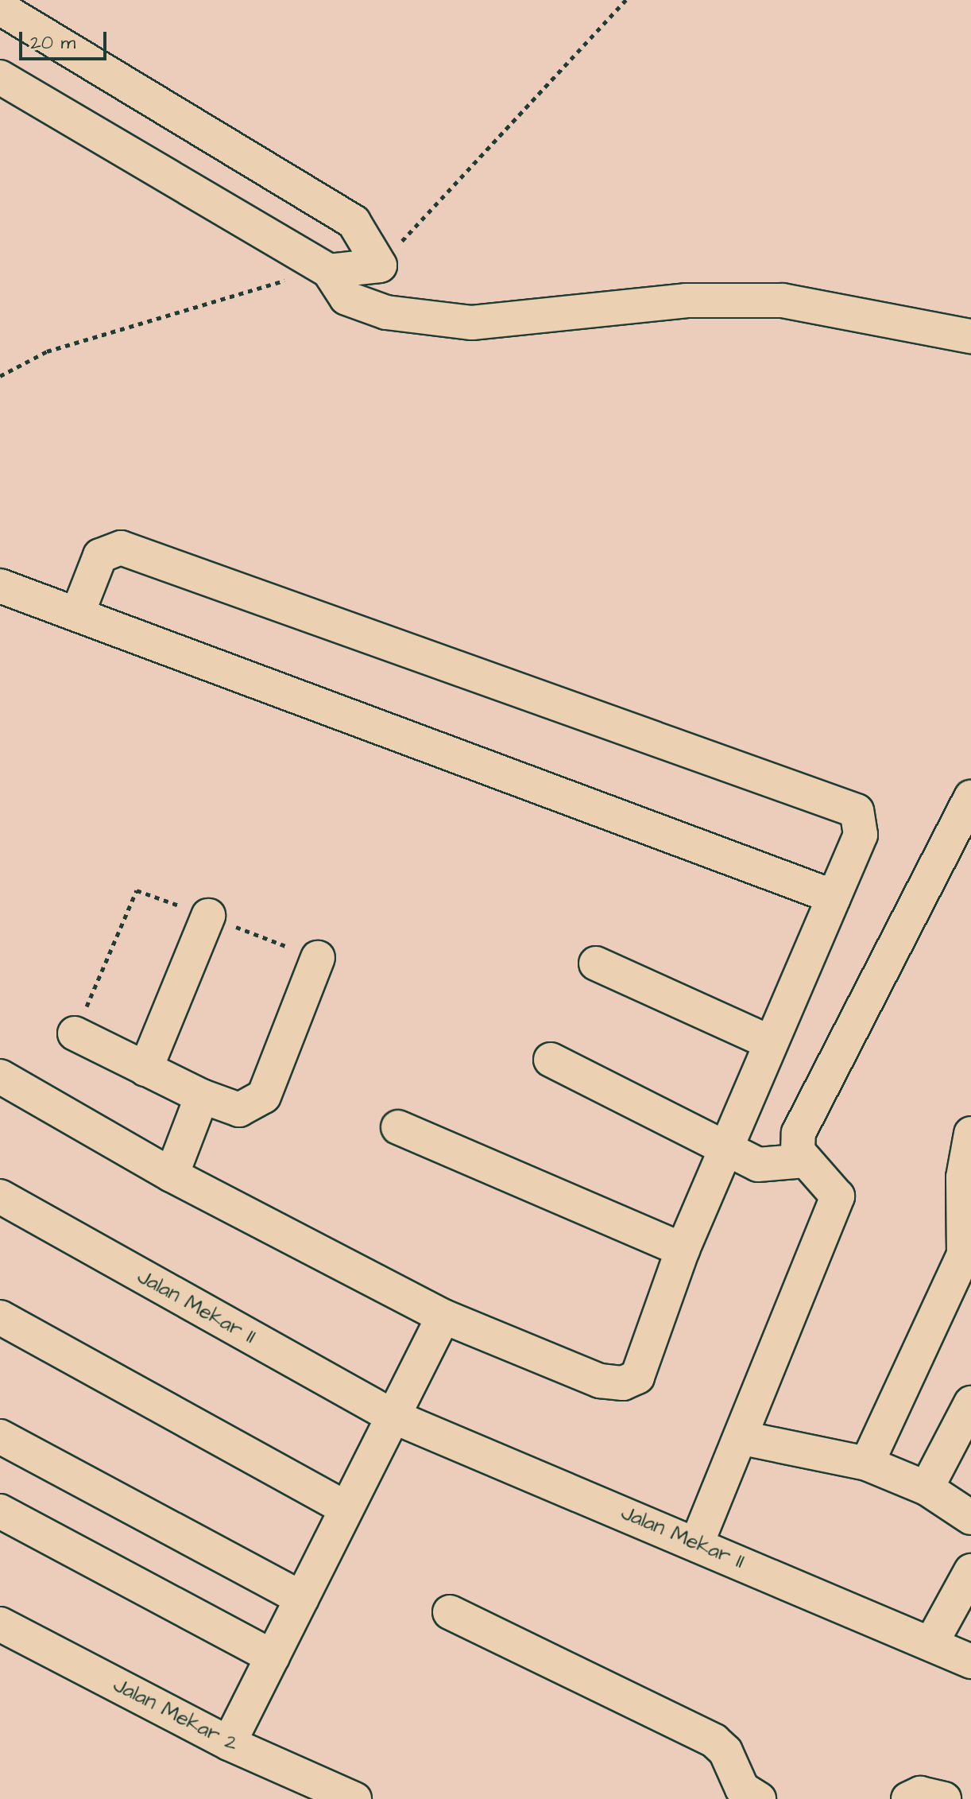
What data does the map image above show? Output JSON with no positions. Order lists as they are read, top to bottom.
{
  "streets": {
    "street": ["Jalan Mekar II", "Jalan Mekar 2"]
  },
  "scale_bar": "20 m"
}
